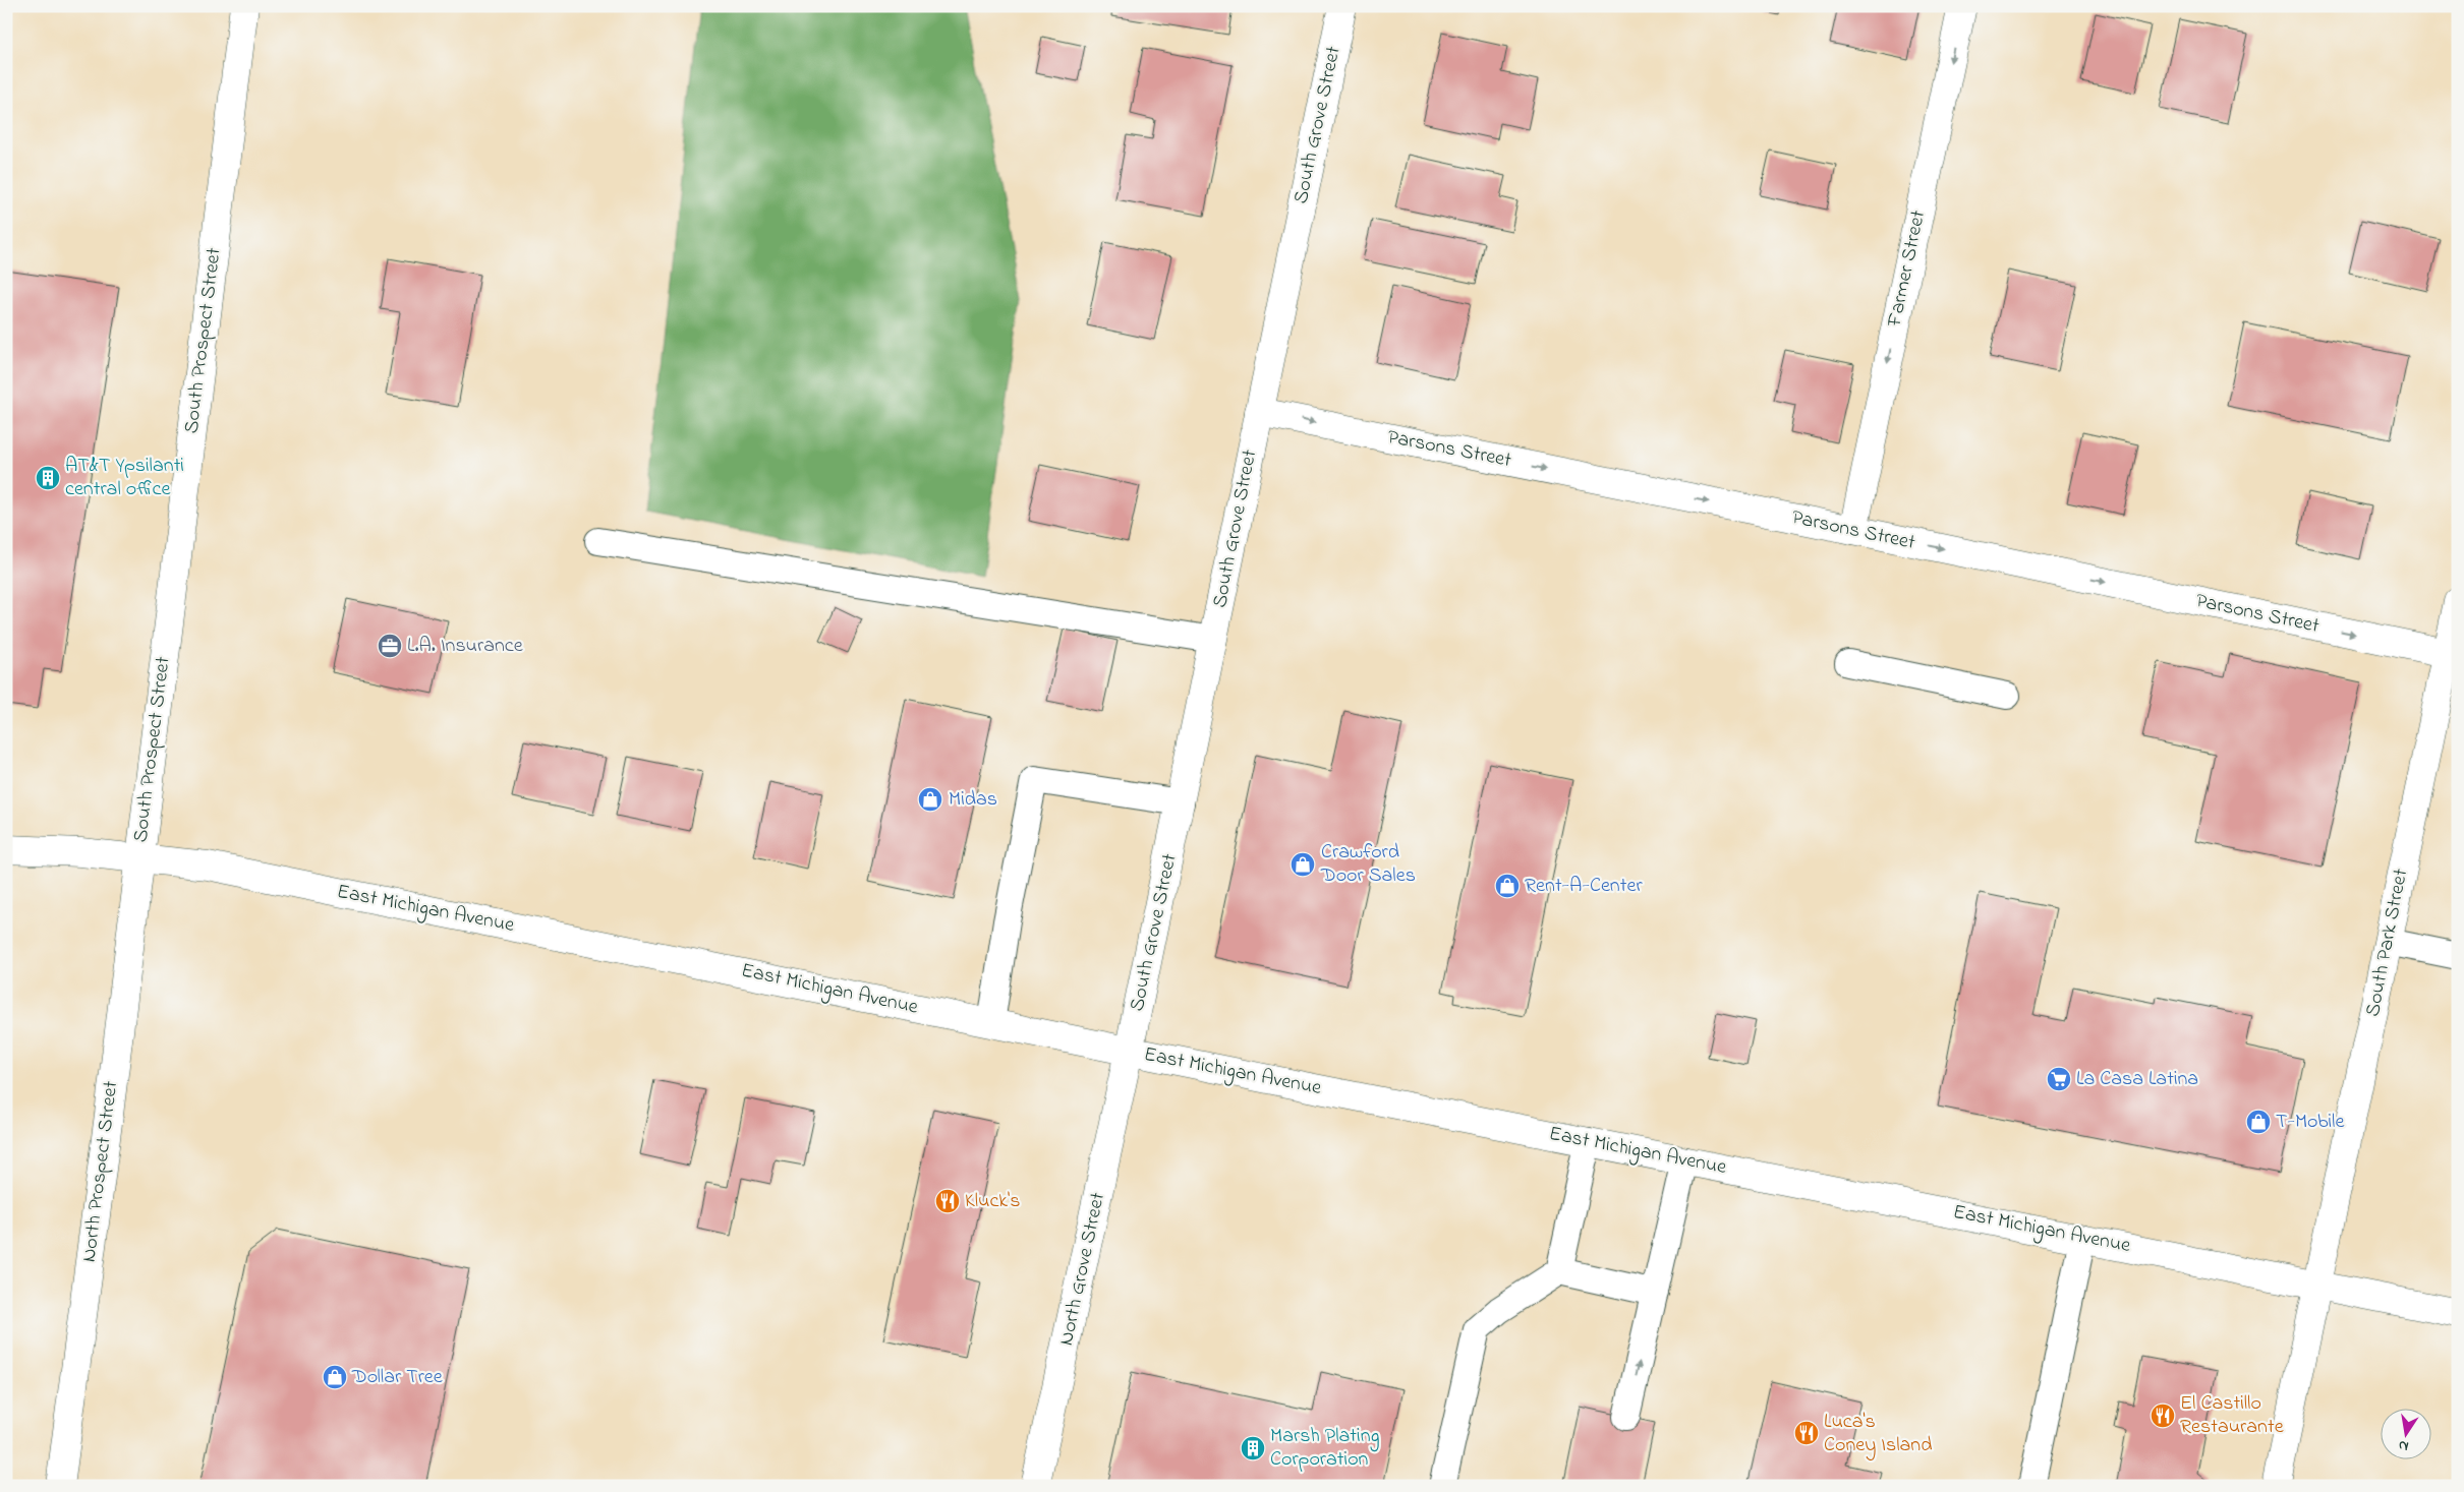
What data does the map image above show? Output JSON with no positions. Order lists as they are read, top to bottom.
{
  "streets": {
    "street": [
      "South Grove Street",
      "Farmer Street",
      "South Prospect Street",
      "Parsons Street",
      "East Michigan Avenue",
      "South Park Street",
      "North Prospect Street",
      "North Grove Street"
    ]
  },
  "crossings": [
    ["South Grove Street", "Parsons Street"],
    ["South Grove Street", "East Michigan Avenue"],
    ["South Grove Street", "North Grove Street"],
    ["Farmer Street", "Parsons Street"],
    ["South Prospect Street", "East Michigan Avenue"],
    ["South Prospect Street", "North Prospect Street"],
    ["Parsons Street", "South Park Street"],
    ["East Michigan Avenue", "South Park Street"],
    ["East Michigan Avenue", "North Prospect Street"],
    ["East Michigan Avenue", "North Grove Street"]
  ],
  "one_way": ["Farmer Street", "Parsons Street"],
  "places": {
    "building": ["AT&T Ypsilanti central office", "Marsh Plating Corporation"],
    "office": ["L.A. Insurance"],
    "shop": [
      "Midas",
      "Crawford Door Sales",
      "Rent-A-Center",
      "T-Mobile",
      "Dollar Tree"
    ],
    "supermarket": ["La Casa Latina"],
    "restaurant": ["Kluck's", "El Castillo Restaurante", "Luca's Coney Island"]
  },
  "north": "bottom"
}
